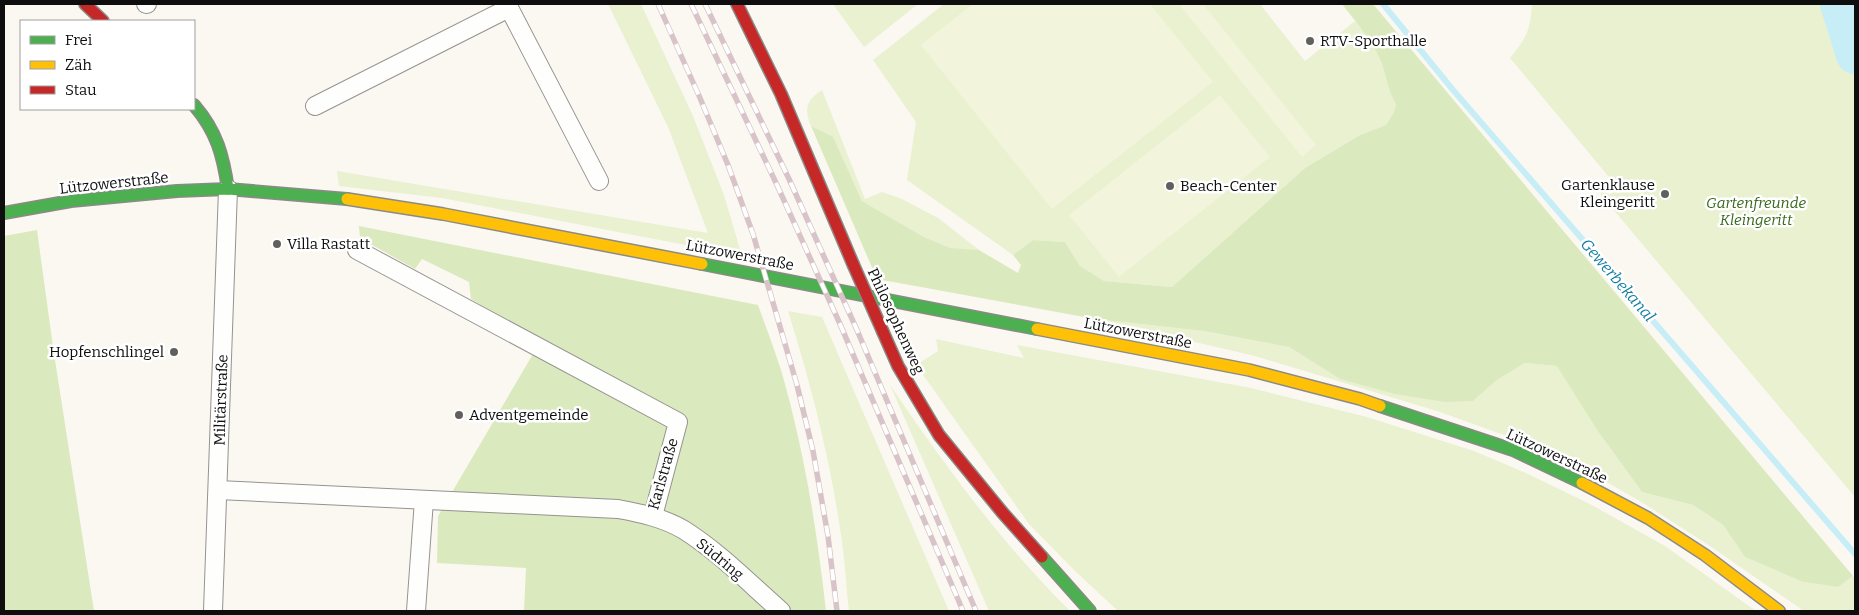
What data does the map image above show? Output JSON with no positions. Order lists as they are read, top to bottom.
{
  "streets": {
    "main road": ["Lützowerstraße", "Philosophenweg"],
    "street": ["Militärstraße", "Karlstraße", "Südring"]
  },
  "crossings": [
    ["Lützowerstraße", "Militärstraße"],
    ["Militärstraße", "Karlstraße"],
    ["Karlstraße", "Südring"]
  ],
  "water": ["Gewerbekanal"],
  "parks": ["Gartenfreunde Kleingeritt"],
  "places": [
    "RTV-Sporthalle",
    "Beach-Center",
    "Gartenklause Kleingeritt",
    "Villa Rastatt",
    "Hopfenschlingel",
    "Adventgemeinde"
  ],
  "legend": ["Frei", "Zäh", "Stau"]
}
